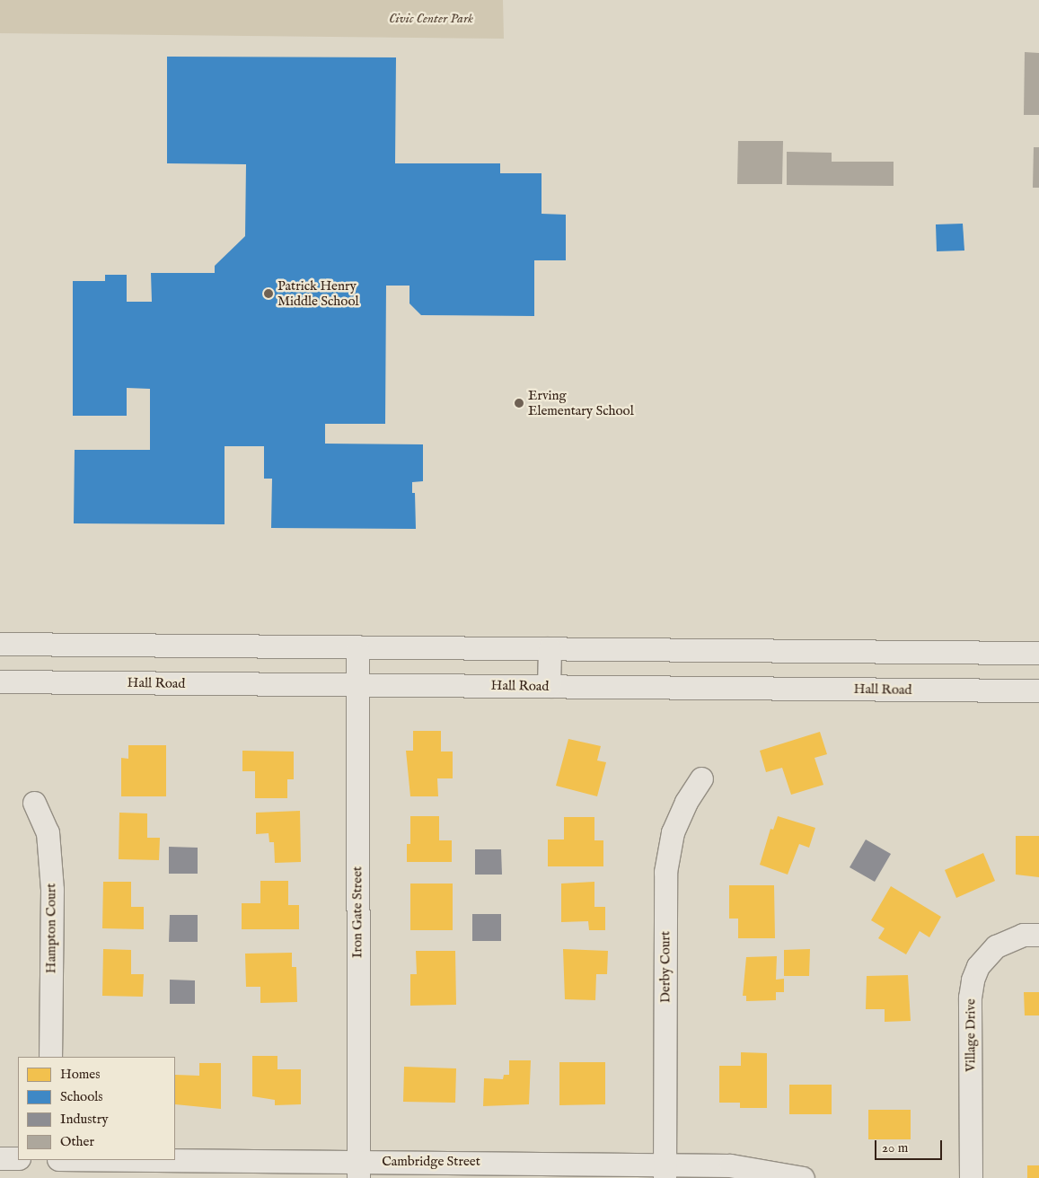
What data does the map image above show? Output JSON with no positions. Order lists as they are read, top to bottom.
{
  "streets": {
    "street": [
      "Hall Road",
      "Iron Gate Street",
      "Hampton Court",
      "Derby Court",
      "Village Drive",
      "Cambridge Street"
    ]
  },
  "crossings": [
    ["Hall Road", "Iron Gate Street"],
    ["Iron Gate Street", "Cambridge Street"],
    ["Derby Court", "Cambridge Street"]
  ],
  "parks": ["Civic Center Park"],
  "places": ["Patrick Henry Middle School", "Erving Elementary School"],
  "legend": [
    "Homes",
    "Schools",
    "Industry",
    "Other"
  ],
  "scale_bar": "20 m"
}
